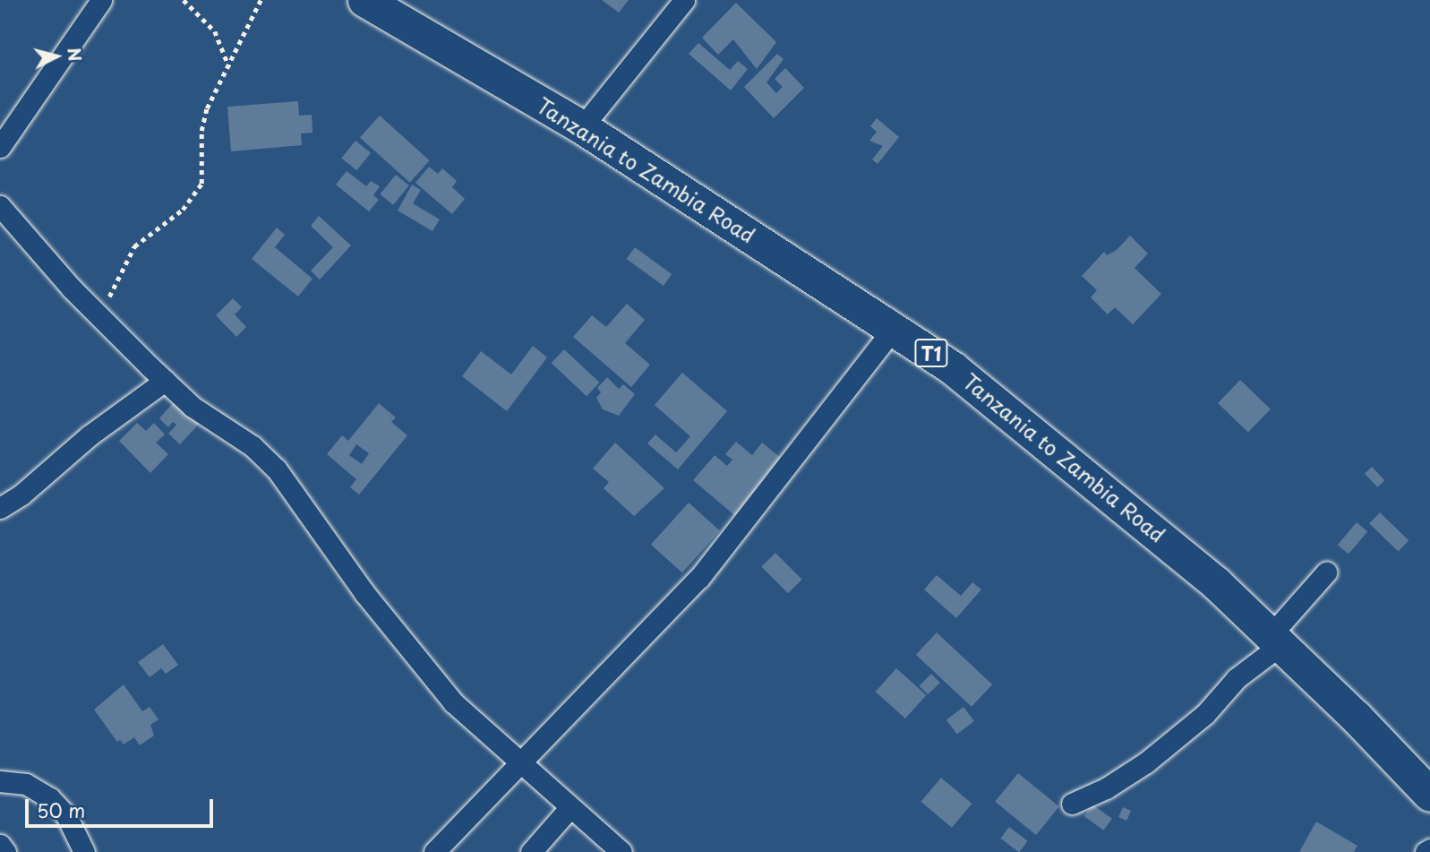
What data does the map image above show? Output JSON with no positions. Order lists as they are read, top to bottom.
{
  "streets": {
    "highway": ["Tanzania to Zambia Road", "T1"]
  },
  "scale_bar": "50 m",
  "north": "right"
}
